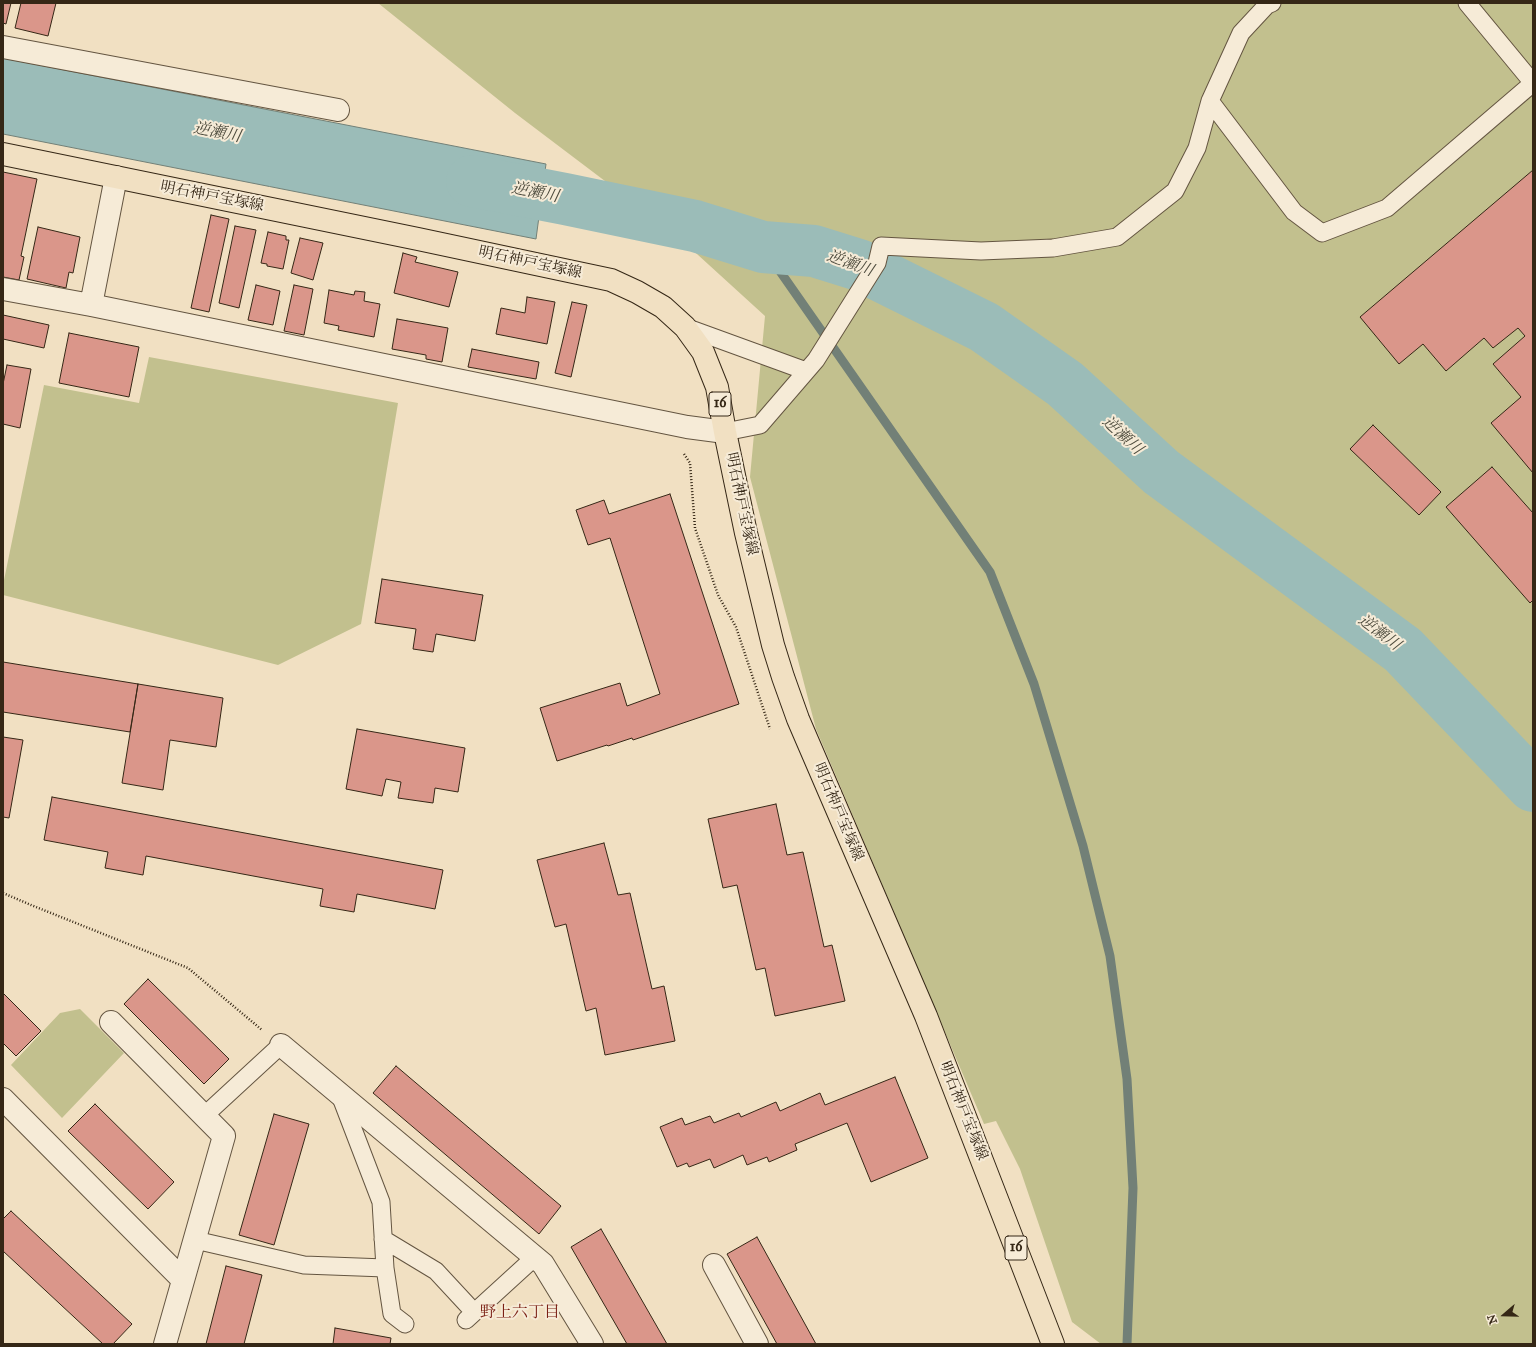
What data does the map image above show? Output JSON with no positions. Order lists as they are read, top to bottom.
{
  "streets": {
    "main road": ["明石神戸宝塚線", "16"]
  },
  "districts": ["野上六丁目"],
  "water": ["逆瀬川"],
  "north": "left"
}
